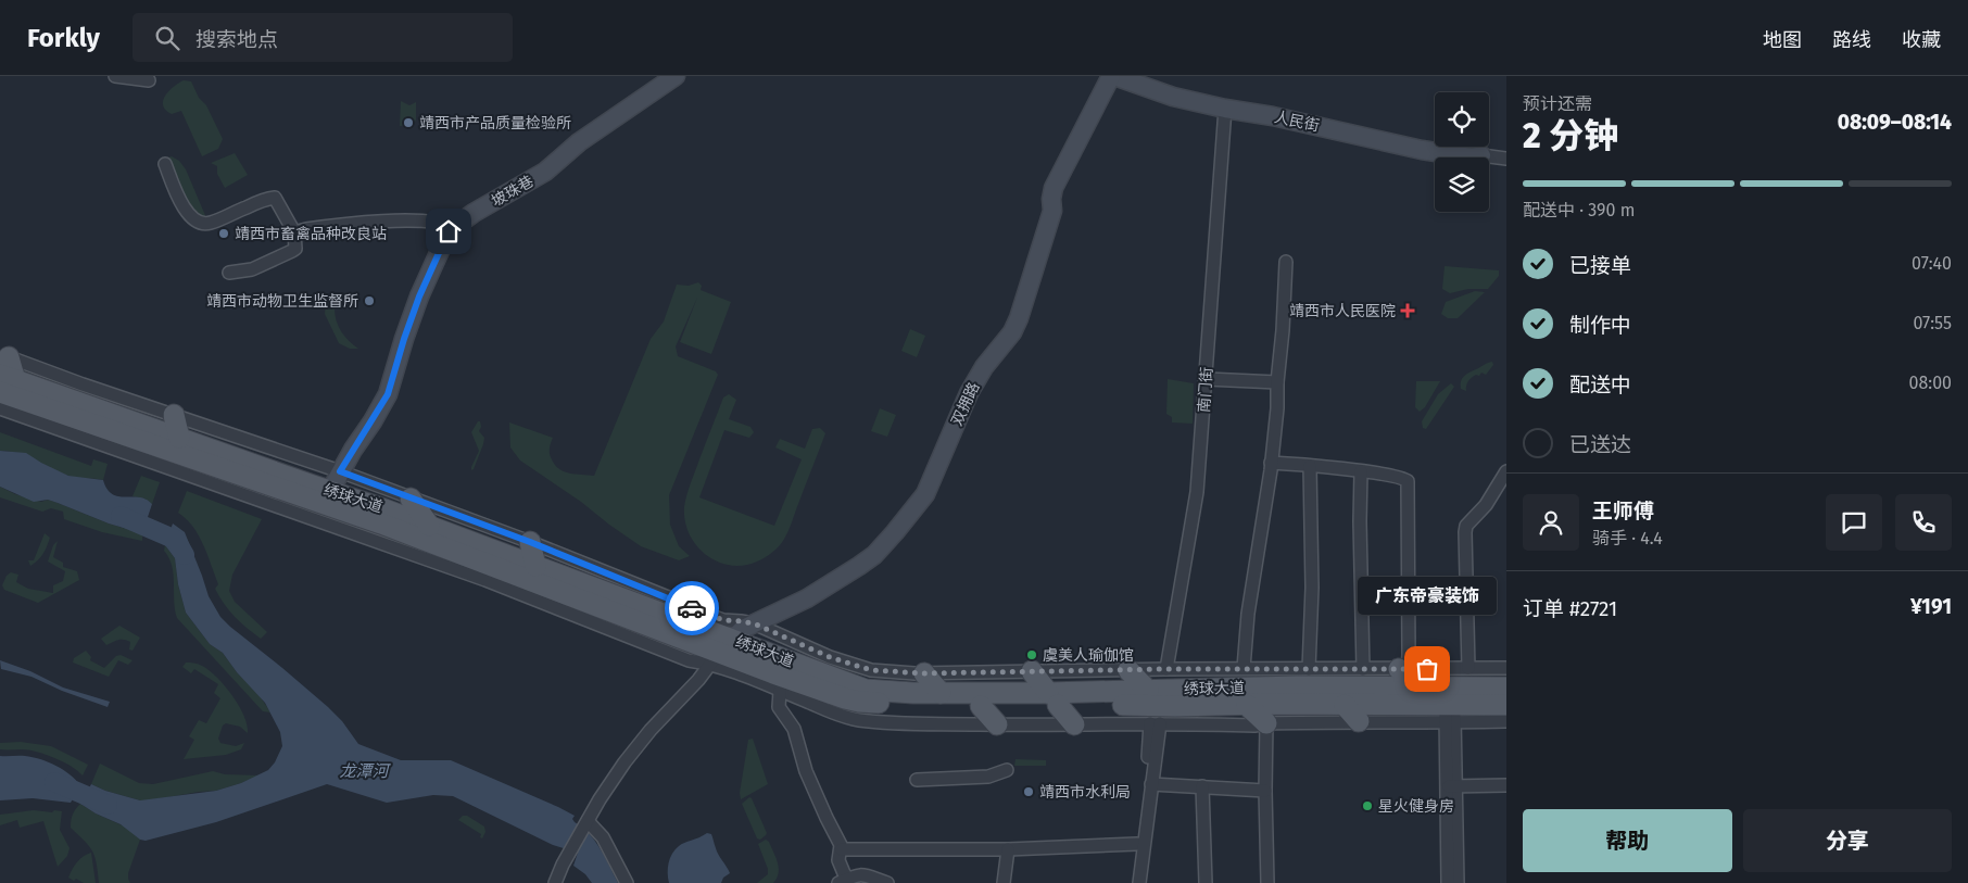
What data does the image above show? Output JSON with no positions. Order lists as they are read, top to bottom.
{
  "streets": {
    "main road": ["绣球大道"],
    "street": [
      "人民街",
      "坡珠巷",
      "南门街",
      "双拥路"
    ]
  },
  "crossings": [
    ["人民街", "南门街"],
    ["人民街", "双拥路"],
    ["坡珠巷", "绣球大道"],
    ["双拥路", "绣球大道"]
  ],
  "water": ["龙潭河"],
  "places": {
    "other": [
      "靖西市产品质量检验所",
      "靖西市畜禽品种改良站",
      "靖西市动物卫生监督所",
      "虞美人瑜伽馆",
      "广东帝豪装饰",
      "靖西市水利局",
      "星火健身房"
    ],
    "health": ["靖西市人民医院"]
  },
  "page": {
    "header": "Forkly",
    "search": "搜索地点",
    "nav": ["地图", "路线", "收藏"],
    "heading": ["2 分钟", "预计还需", "08:09–08:14"],
    "panel": [
      "王师傅",
      "骑手 · 4.4",
      "订单 #2721",
      "¥191"
    ],
    "bar": "配送中 · 390 m",
    "list": [
      ["已接单", "07:40"],
      ["制作中", "07:55"],
      ["配送中", "08:00"],
      "已送达"
    ],
    "bubble": "广东帝豪装饰",
    "buttons": ["帮助", "分享"]
  }
}
